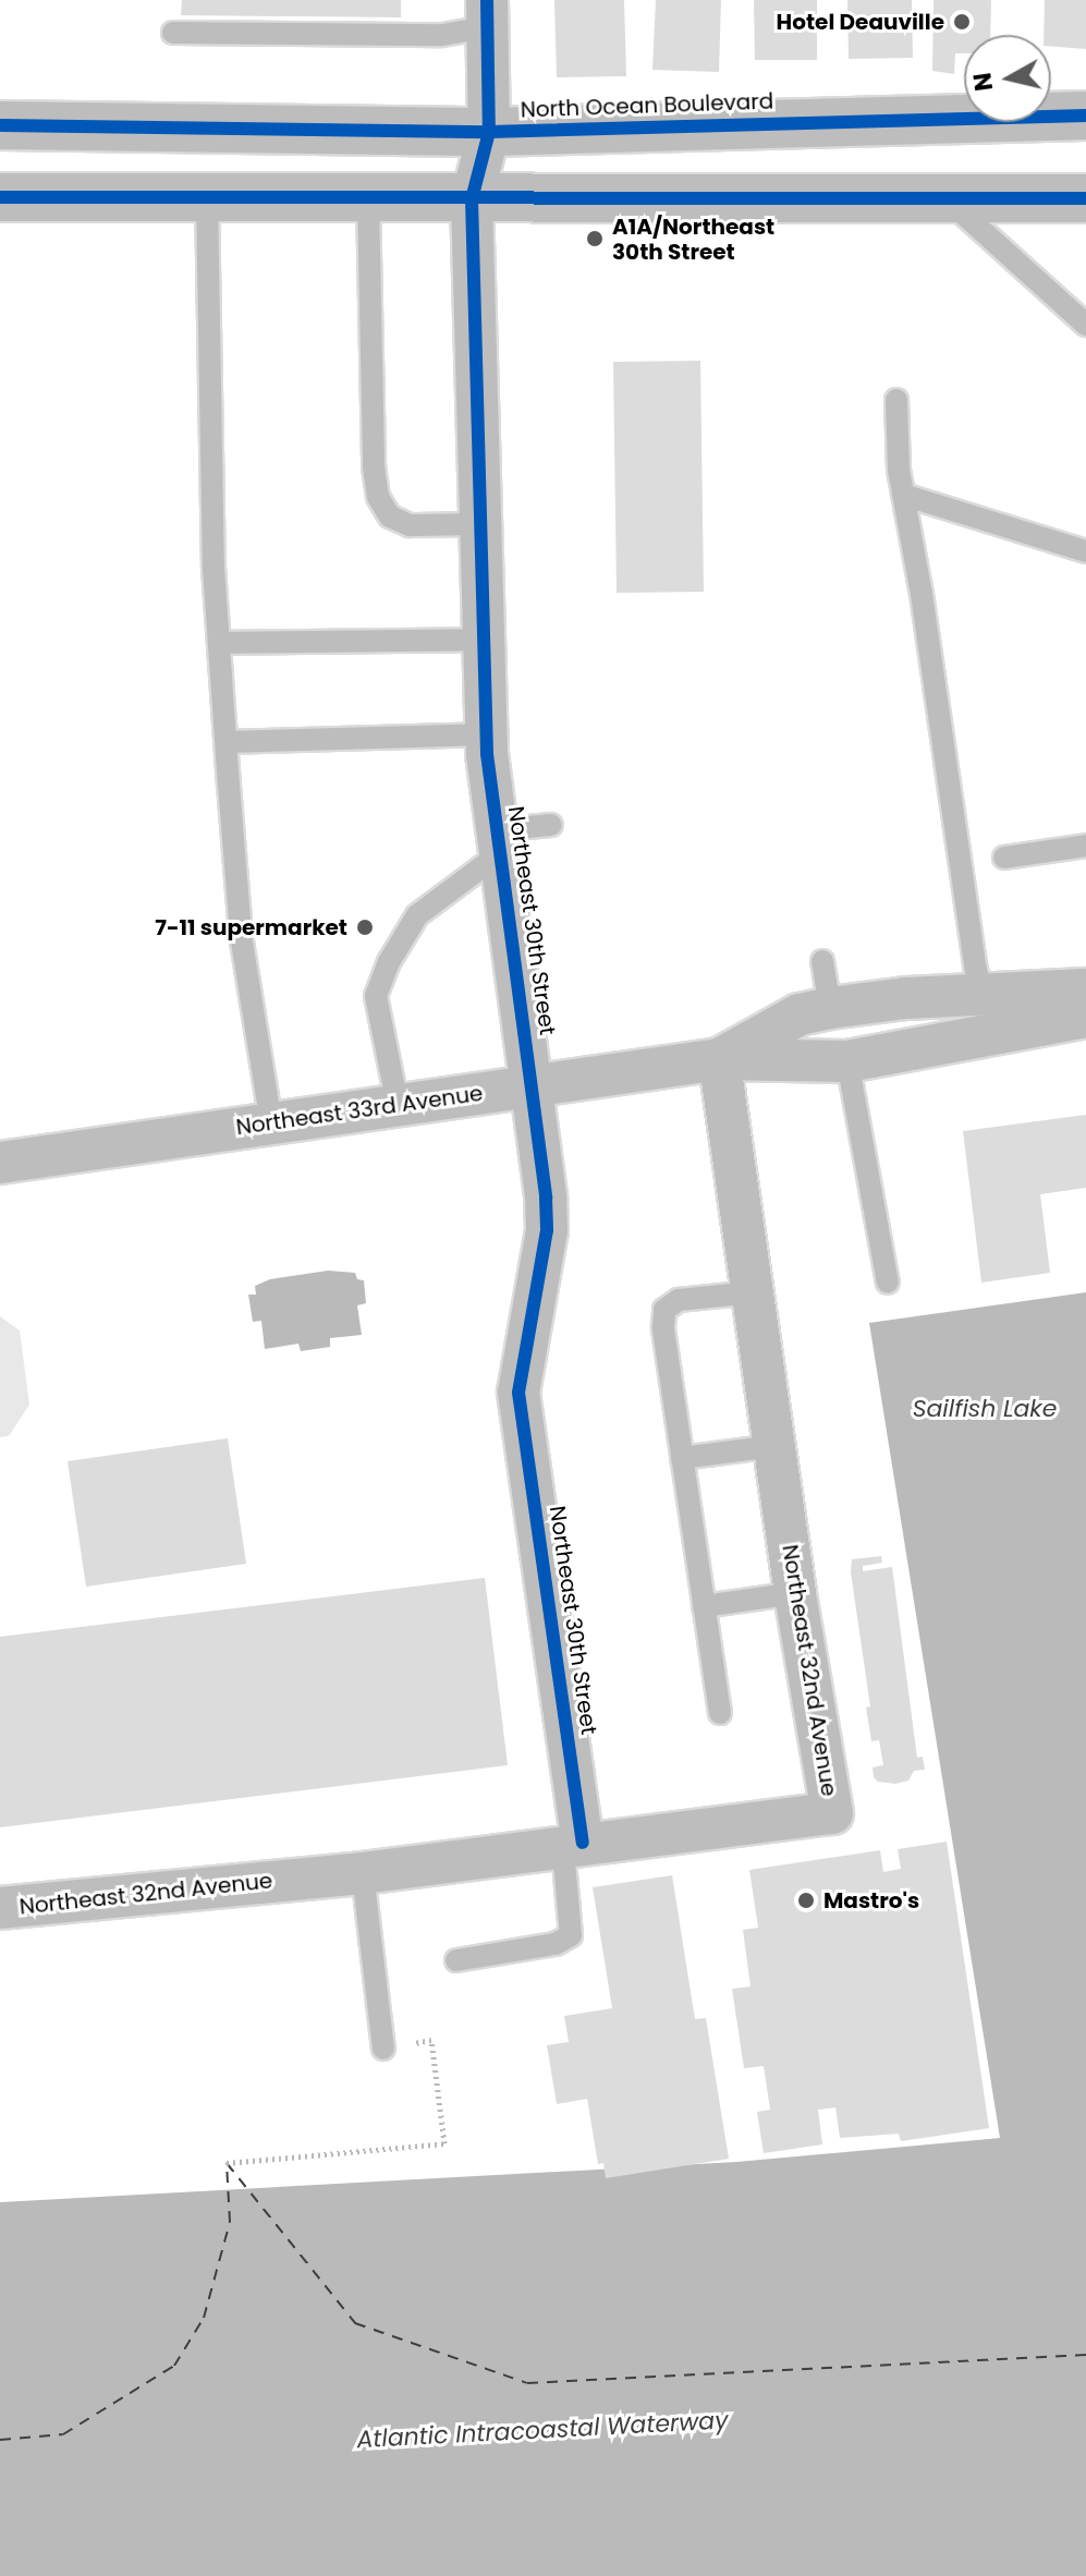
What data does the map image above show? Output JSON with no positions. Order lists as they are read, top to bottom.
{
  "streets": {
    "main road": ["North Ocean Boulevard"],
    "street": ["Northeast 30th Street", "Northeast 33rd Avenue", "Northeast 32nd Avenue"]
  },
  "crossings": [
    ["North Ocean Boulevard", "Northeast 30th Street"],
    ["Northeast 30th Street", "Northeast 33rd Avenue"],
    ["Northeast 30th Street", "Northeast 32nd Avenue"],
    ["Northeast 33rd Avenue", "Northeast 32nd Avenue"]
  ],
  "water": ["Sailfish Lake", "Atlantic Intracoastal Waterway"],
  "places": [
    "Hotel Deauville",
    "A1A/Northeast 30th Street",
    "7-11 supermarket",
    "Mastro's"
  ],
  "north": "left"
}
